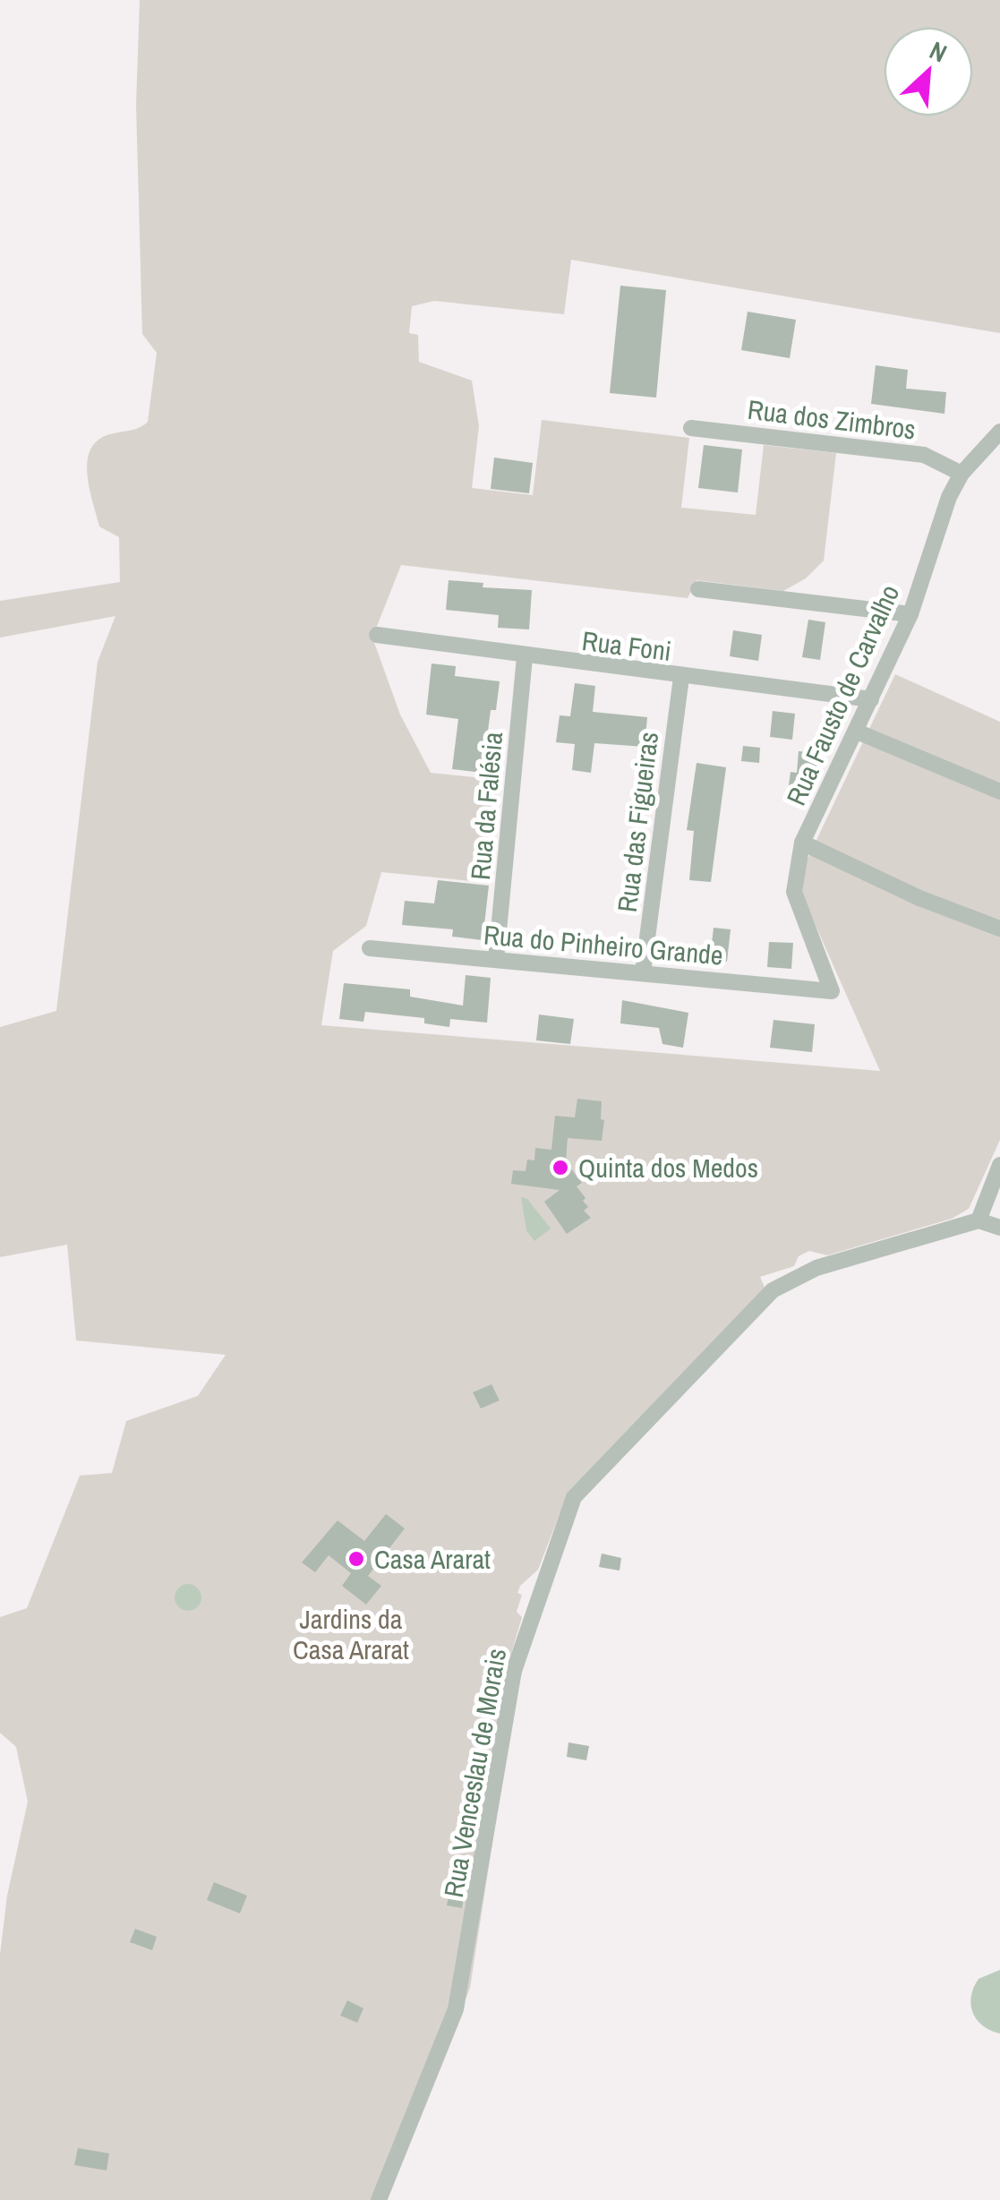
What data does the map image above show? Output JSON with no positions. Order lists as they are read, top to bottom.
{
  "streets": {
    "street": [
      "Rua dos Zimbros",
      "Rua Foni",
      "Rua Fausto de Carvalho",
      "Rua da Falésia",
      "Rua das Figueiras",
      "Rua do Pinheiro Grande",
      "Rua Venceslau de Morais"
    ]
  },
  "crossings": [
    ["Rua dos Zimbros", "Rua Fausto de Carvalho"],
    ["Rua Foni", "Rua Fausto de Carvalho"],
    ["Rua Foni", "Rua da Falésia"],
    ["Rua Foni", "Rua das Figueiras"],
    ["Rua Fausto de Carvalho", "Rua do Pinheiro Grande"],
    ["Rua da Falésia", "Rua do Pinheiro Grande"],
    ["Rua das Figueiras", "Rua do Pinheiro Grande"]
  ],
  "parks": ["Jardins da Casa Ararat"],
  "places": ["Quinta dos Medos", "Casa Ararat"],
  "north": "top right"
}
